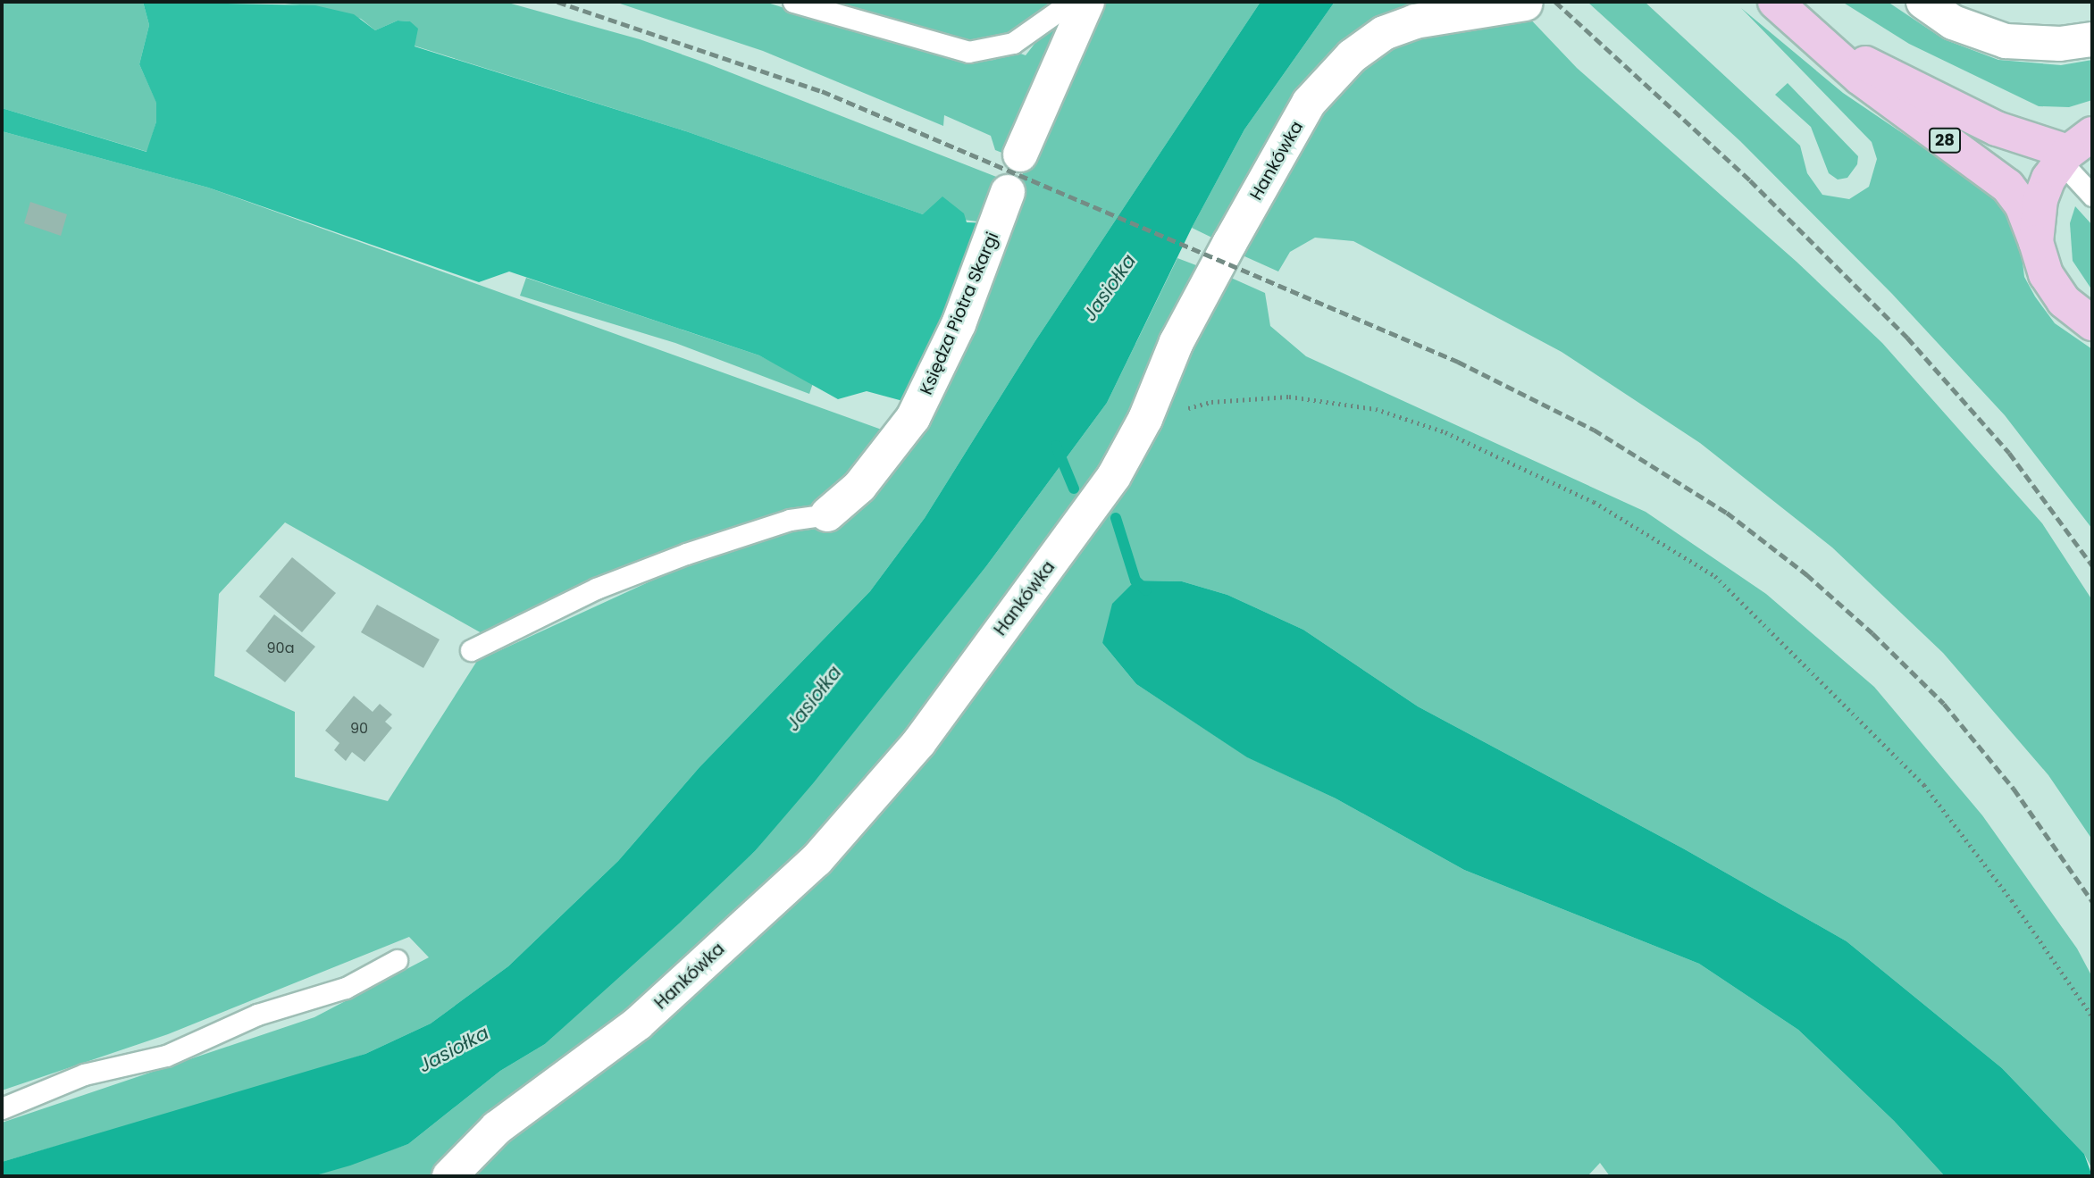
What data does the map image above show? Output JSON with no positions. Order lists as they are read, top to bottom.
{
  "streets": {
    "main road": ["28"],
    "street": ["Hankówka", "Księdza Piotra Skargi"]
  },
  "water": ["Jasiołka"],
  "house_numbers": ["90a", "90"]
}
